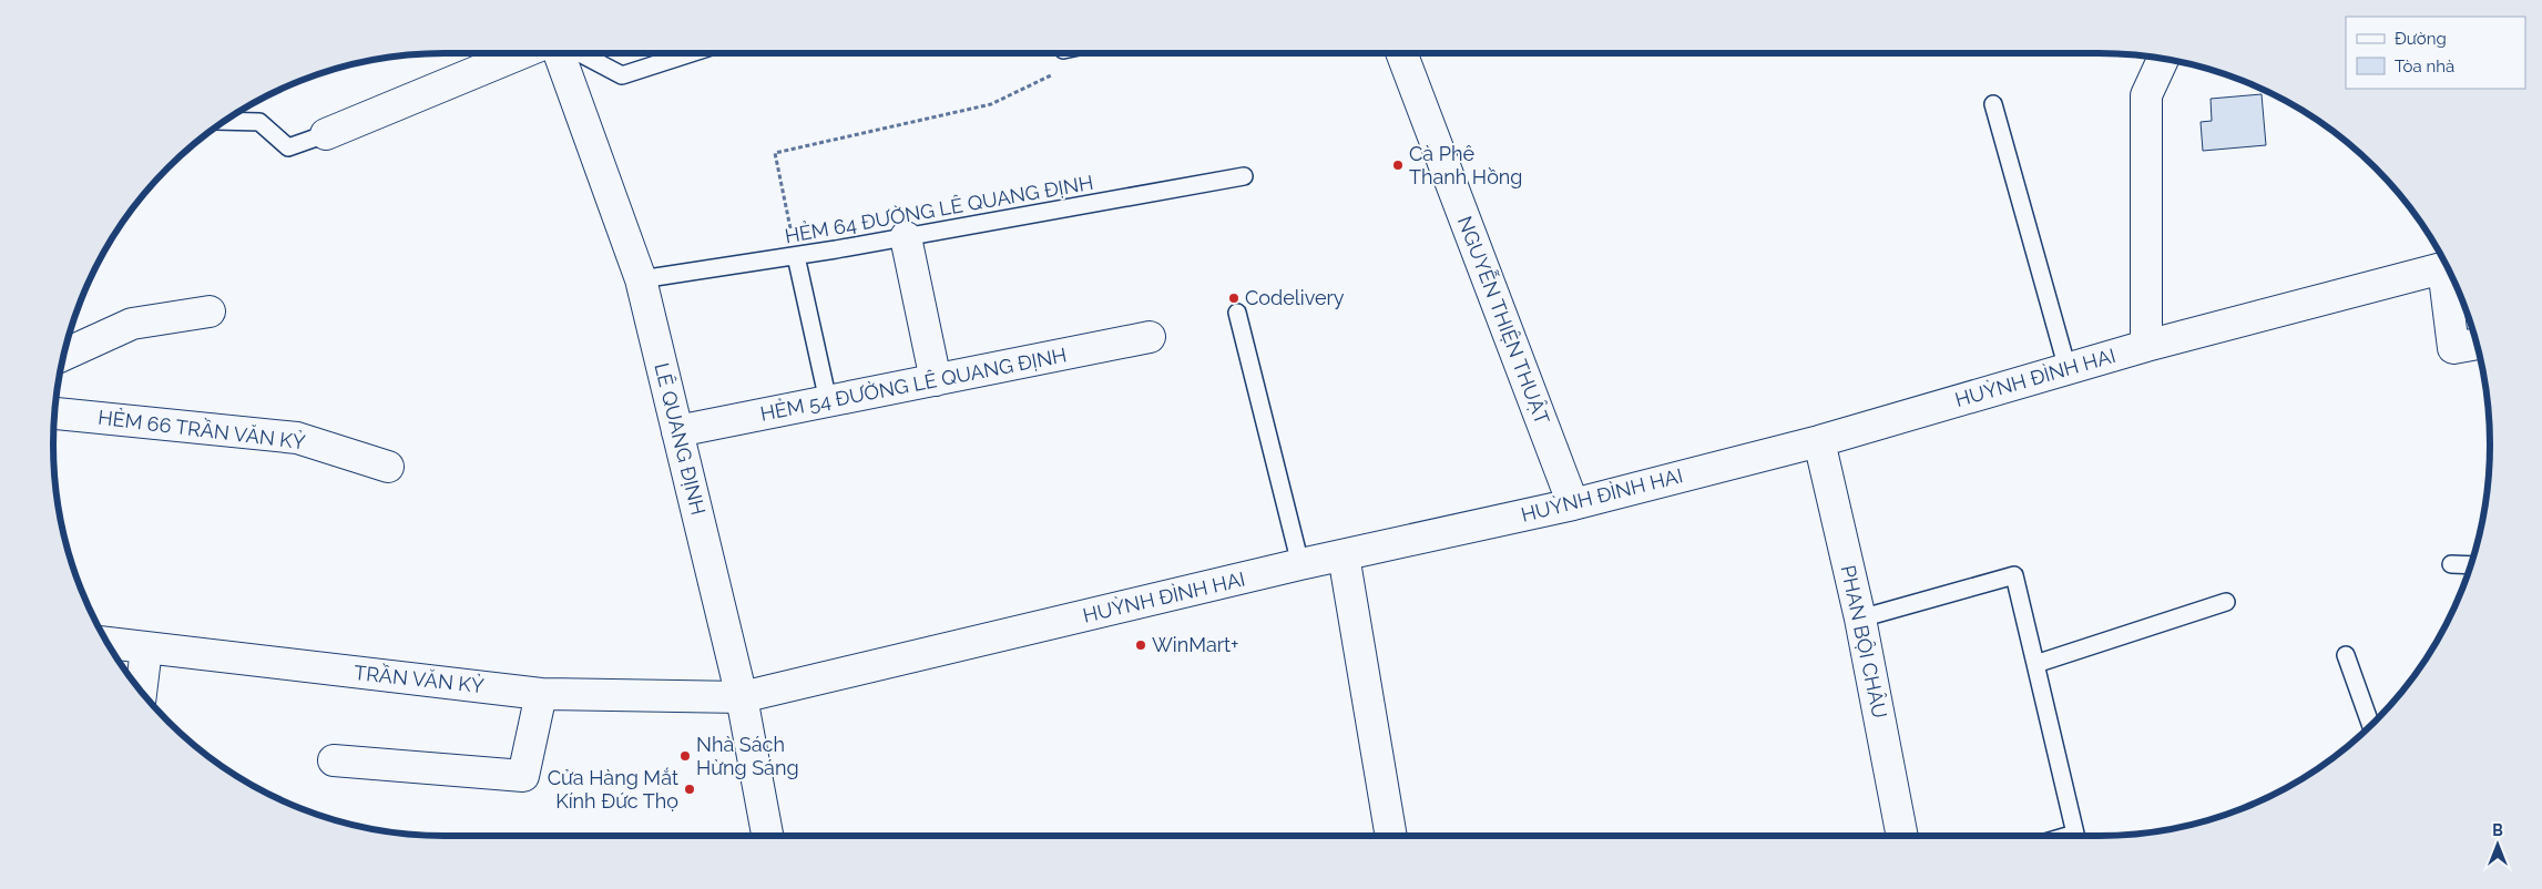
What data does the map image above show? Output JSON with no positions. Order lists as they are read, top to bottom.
{
  "streets": {
    "street": [
      "NGUYỄN THIỆN THUẬT",
      "HUỲNH ĐÌNH HAI",
      "HẺM 54 ĐƯỜNG LÊ QUANG ĐỊNH",
      "HẺM 66 TRẦN VĂN KỶ",
      "LÊ QUANG ĐỊNH",
      "PHAN BỘI CHÂU",
      "TRẦN VĂN KỶ"
    ],
    "lane": ["HẺM 64 ĐƯỜNG LÊ QUANG ĐỊNH"]
  },
  "crossings": [
    ["HẺM 64 ĐƯỜNG LÊ QUANG ĐỊNH", "LÊ QUANG ĐỊNH"],
    ["NGUYỄN THIỆN THUẬT", "HUỲNH ĐÌNH HAI"],
    ["HUỲNH ĐÌNH HAI", "LÊ QUANG ĐỊNH"],
    ["HUỲNH ĐÌNH HAI", "PHAN BỘI CHÂU"],
    ["HUỲNH ĐÌNH HAI", "TRẦN VĂN KỶ"],
    ["HẺM 54 ĐƯỜNG LÊ QUANG ĐỊNH", "LÊ QUANG ĐỊNH"],
    ["LÊ QUANG ĐỊNH", "TRẦN VĂN KỶ"]
  ],
  "places": [
    "Cà Phê Thanh Hồng",
    "Codelivery",
    "WinMart+",
    "Nhà Sách Hừng Sáng",
    "Cửa Hàng Mắt Kính Đức Thọ"
  ],
  "legend": ["Đường", "Tòa nhà"],
  "north": "top"
}
